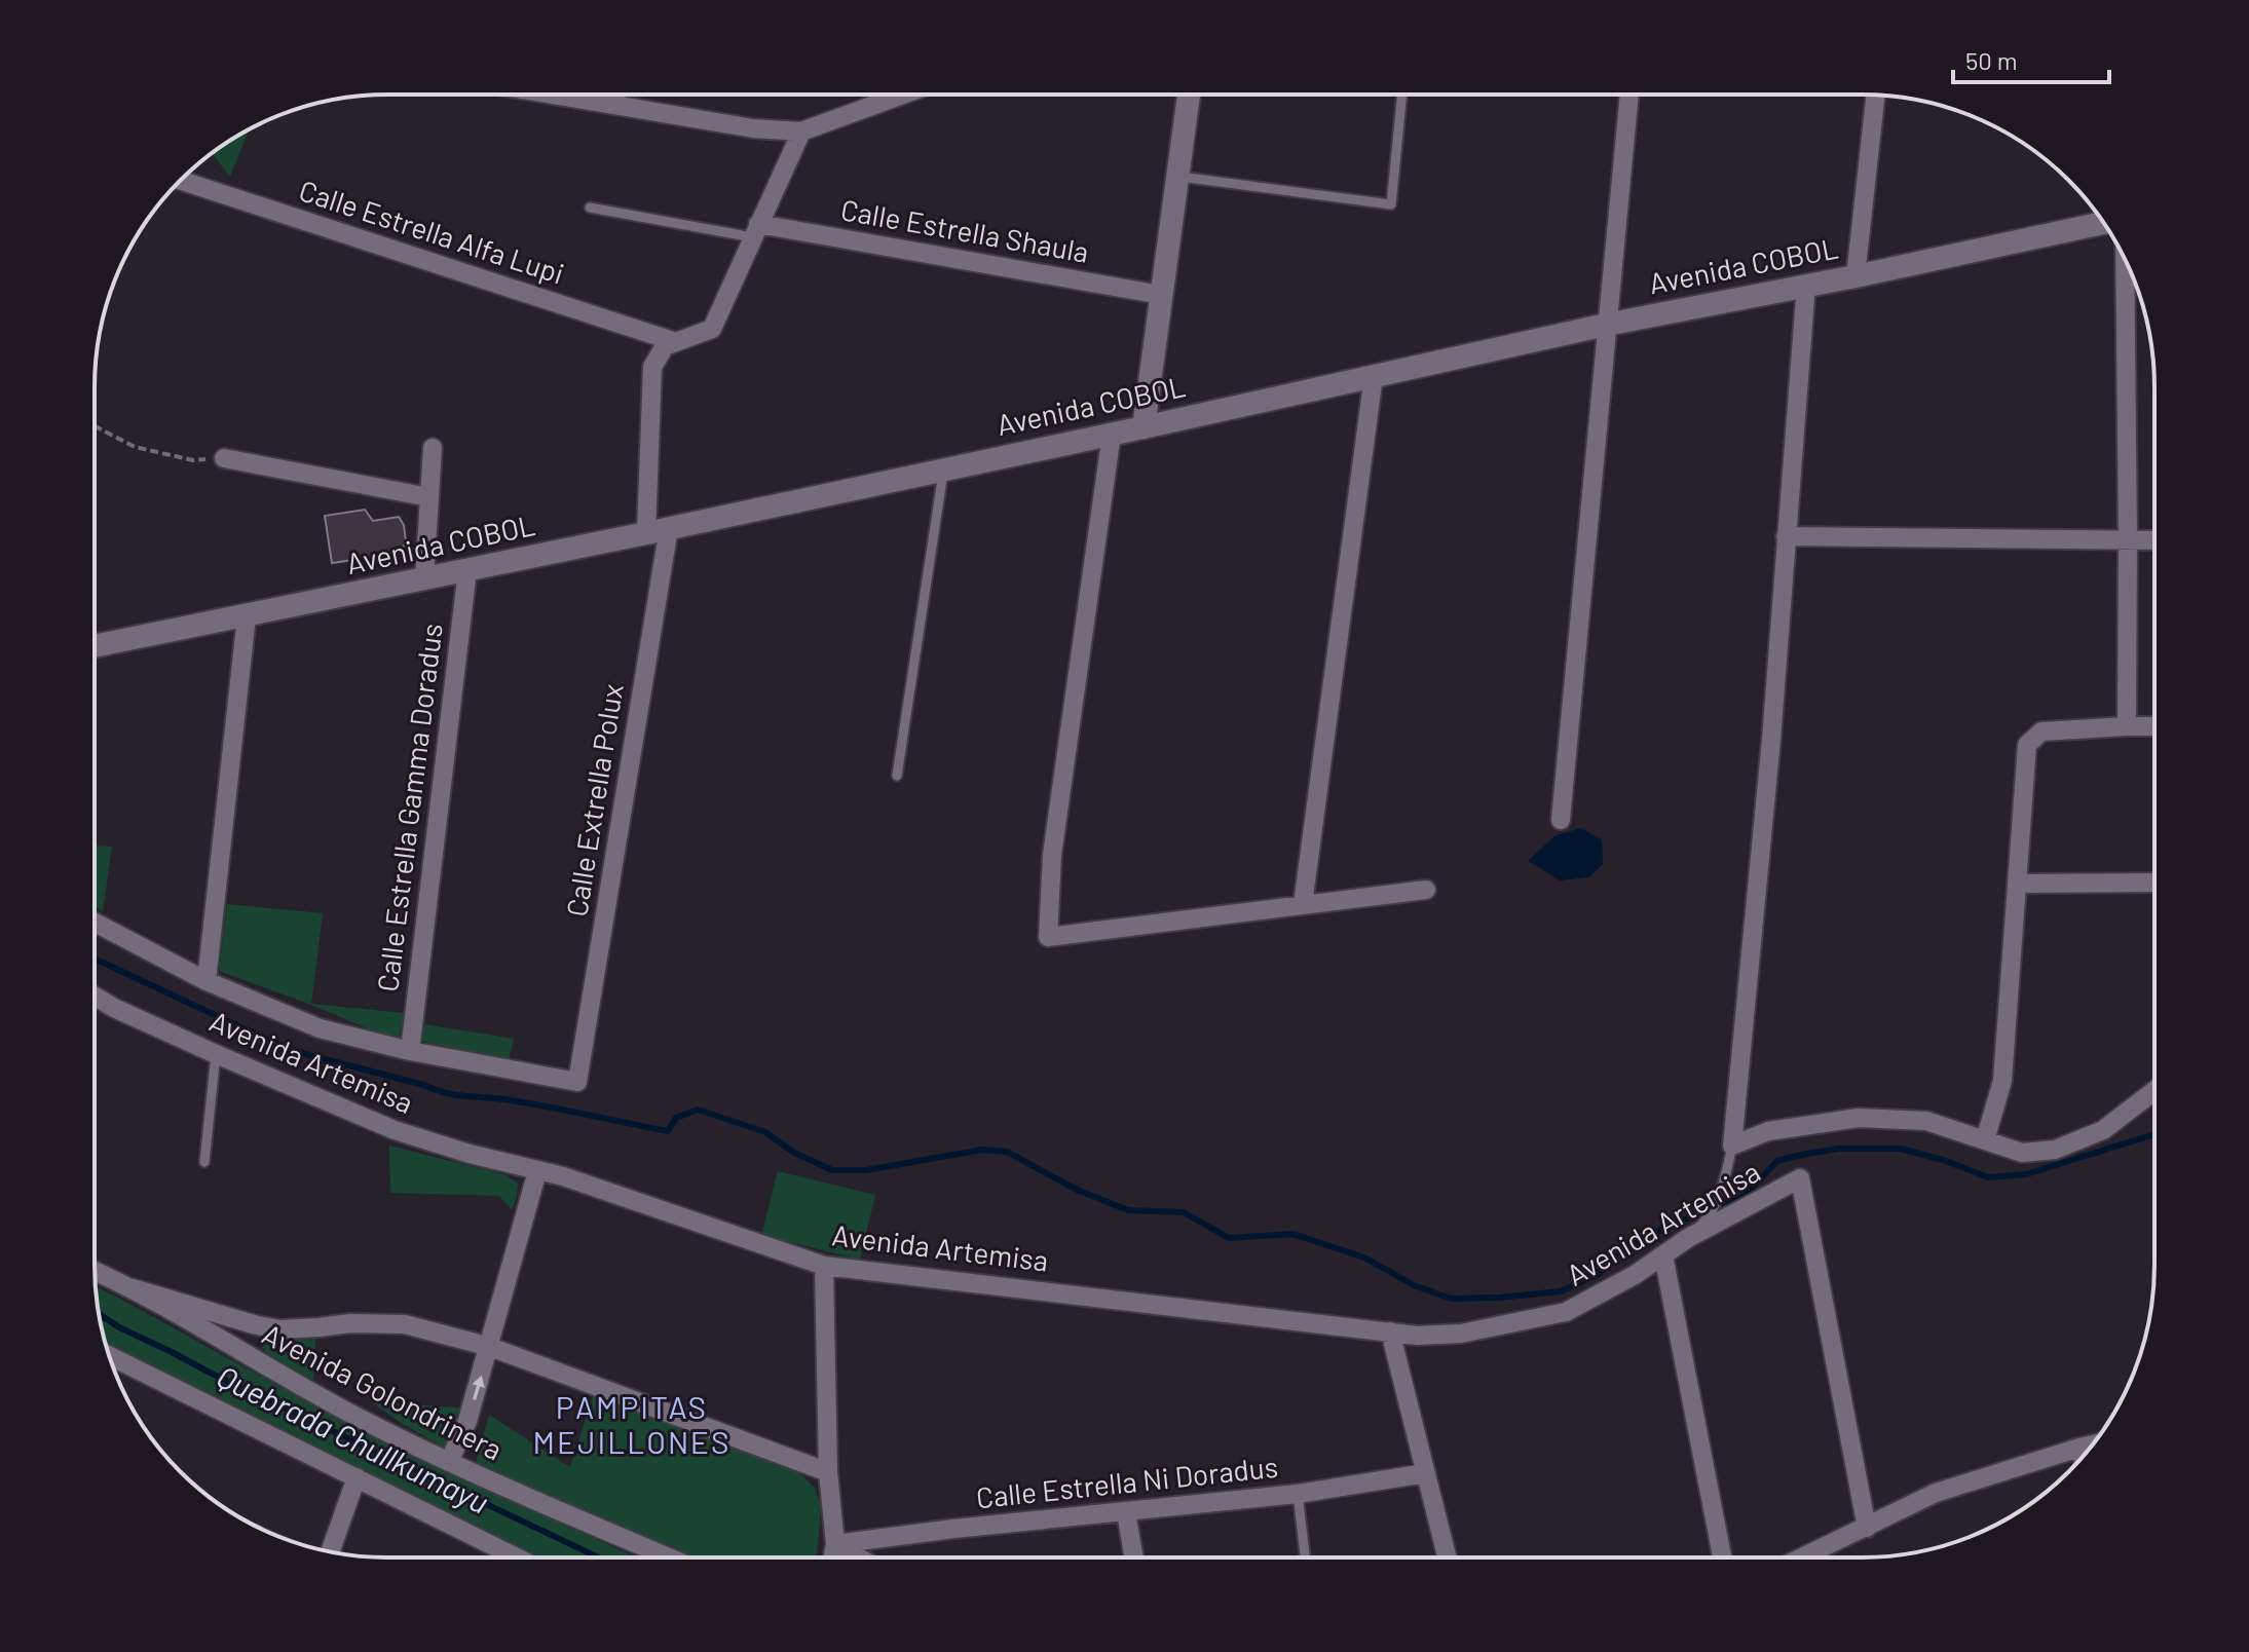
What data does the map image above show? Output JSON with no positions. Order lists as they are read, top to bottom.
{
  "streets": {
    "main road": ["Avenida COBOL"],
    "street": [
      "Calle Estrella Shaula",
      "Calle Estrella Alfa Lupi",
      "Calle Extrella Polux",
      "Calle Estrella Gamma Doradus",
      "Avenida Artemisa",
      "Avenida Golondrinera",
      "Calle Estrella Ni Doradus"
    ]
  },
  "crossings": [
    ["Calle Estrella Alfa Lupi", "Calle Extrella Polux"],
    ["Avenida COBOL", "Calle Extrella Polux"],
    ["Avenida COBOL", "Calle Estrella Gamma Doradus"],
    ["Calle Extrella Polux", "Avenida Artemisa"],
    ["Calle Estrella Gamma Doradus", "Avenida Artemisa"]
  ],
  "districts": ["PAMPITAS MEJILLONES"],
  "water": ["Quebrada Chullkumayu"],
  "scale_bar": "50 m"
}
